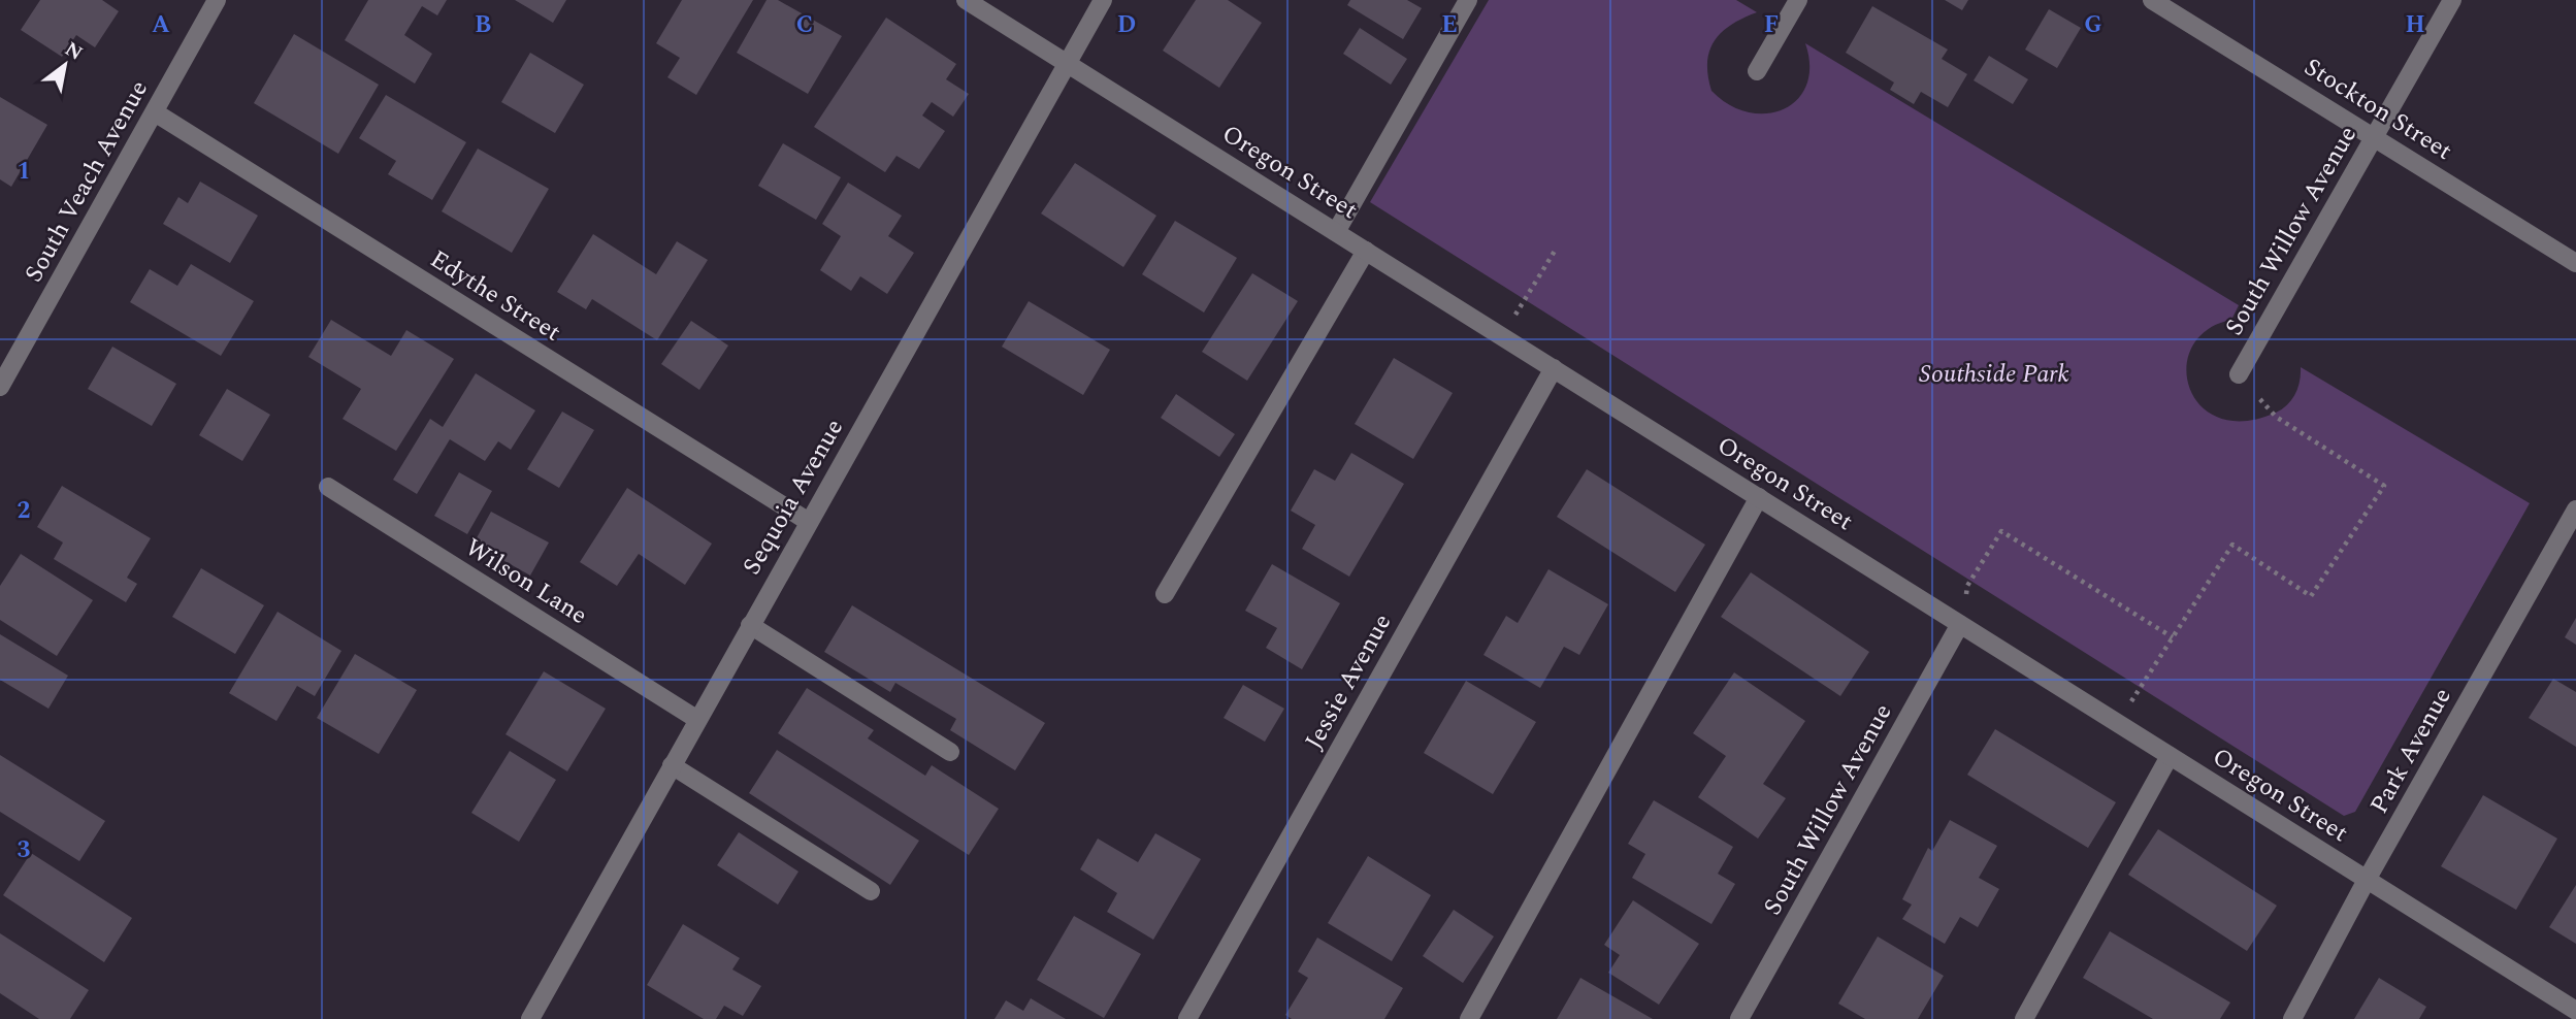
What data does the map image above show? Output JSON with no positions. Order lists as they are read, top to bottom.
{
  "streets": {
    "street": [
      "Stockton Street",
      "Oregon Street",
      "South Veach Avenue",
      "South Willow Avenue",
      "Edythe Street",
      "Sequoia Avenue",
      "Wilson Lane",
      "Jessie Avenue",
      "Park Avenue"
    ]
  },
  "crossings": [
    ["Stockton Street", "South Willow Avenue"],
    ["Oregon Street", "South Willow Avenue"],
    ["Oregon Street", "Sequoia Avenue"],
    ["Oregon Street", "Jessie Avenue"],
    ["Oregon Street", "Park Avenue"],
    ["South Veach Avenue", "Edythe Street"],
    ["Edythe Street", "Sequoia Avenue"],
    ["Sequoia Avenue", "Wilson Lane"]
  ],
  "parks": ["Southside Park"],
  "north": "top right",
  "grid": {
    "columns": [
      "A",
      "B",
      "C",
      "D",
      "E",
      "F",
      "G",
      "H"
    ],
    "rows": ["1", "2", "3"]
  }
}
